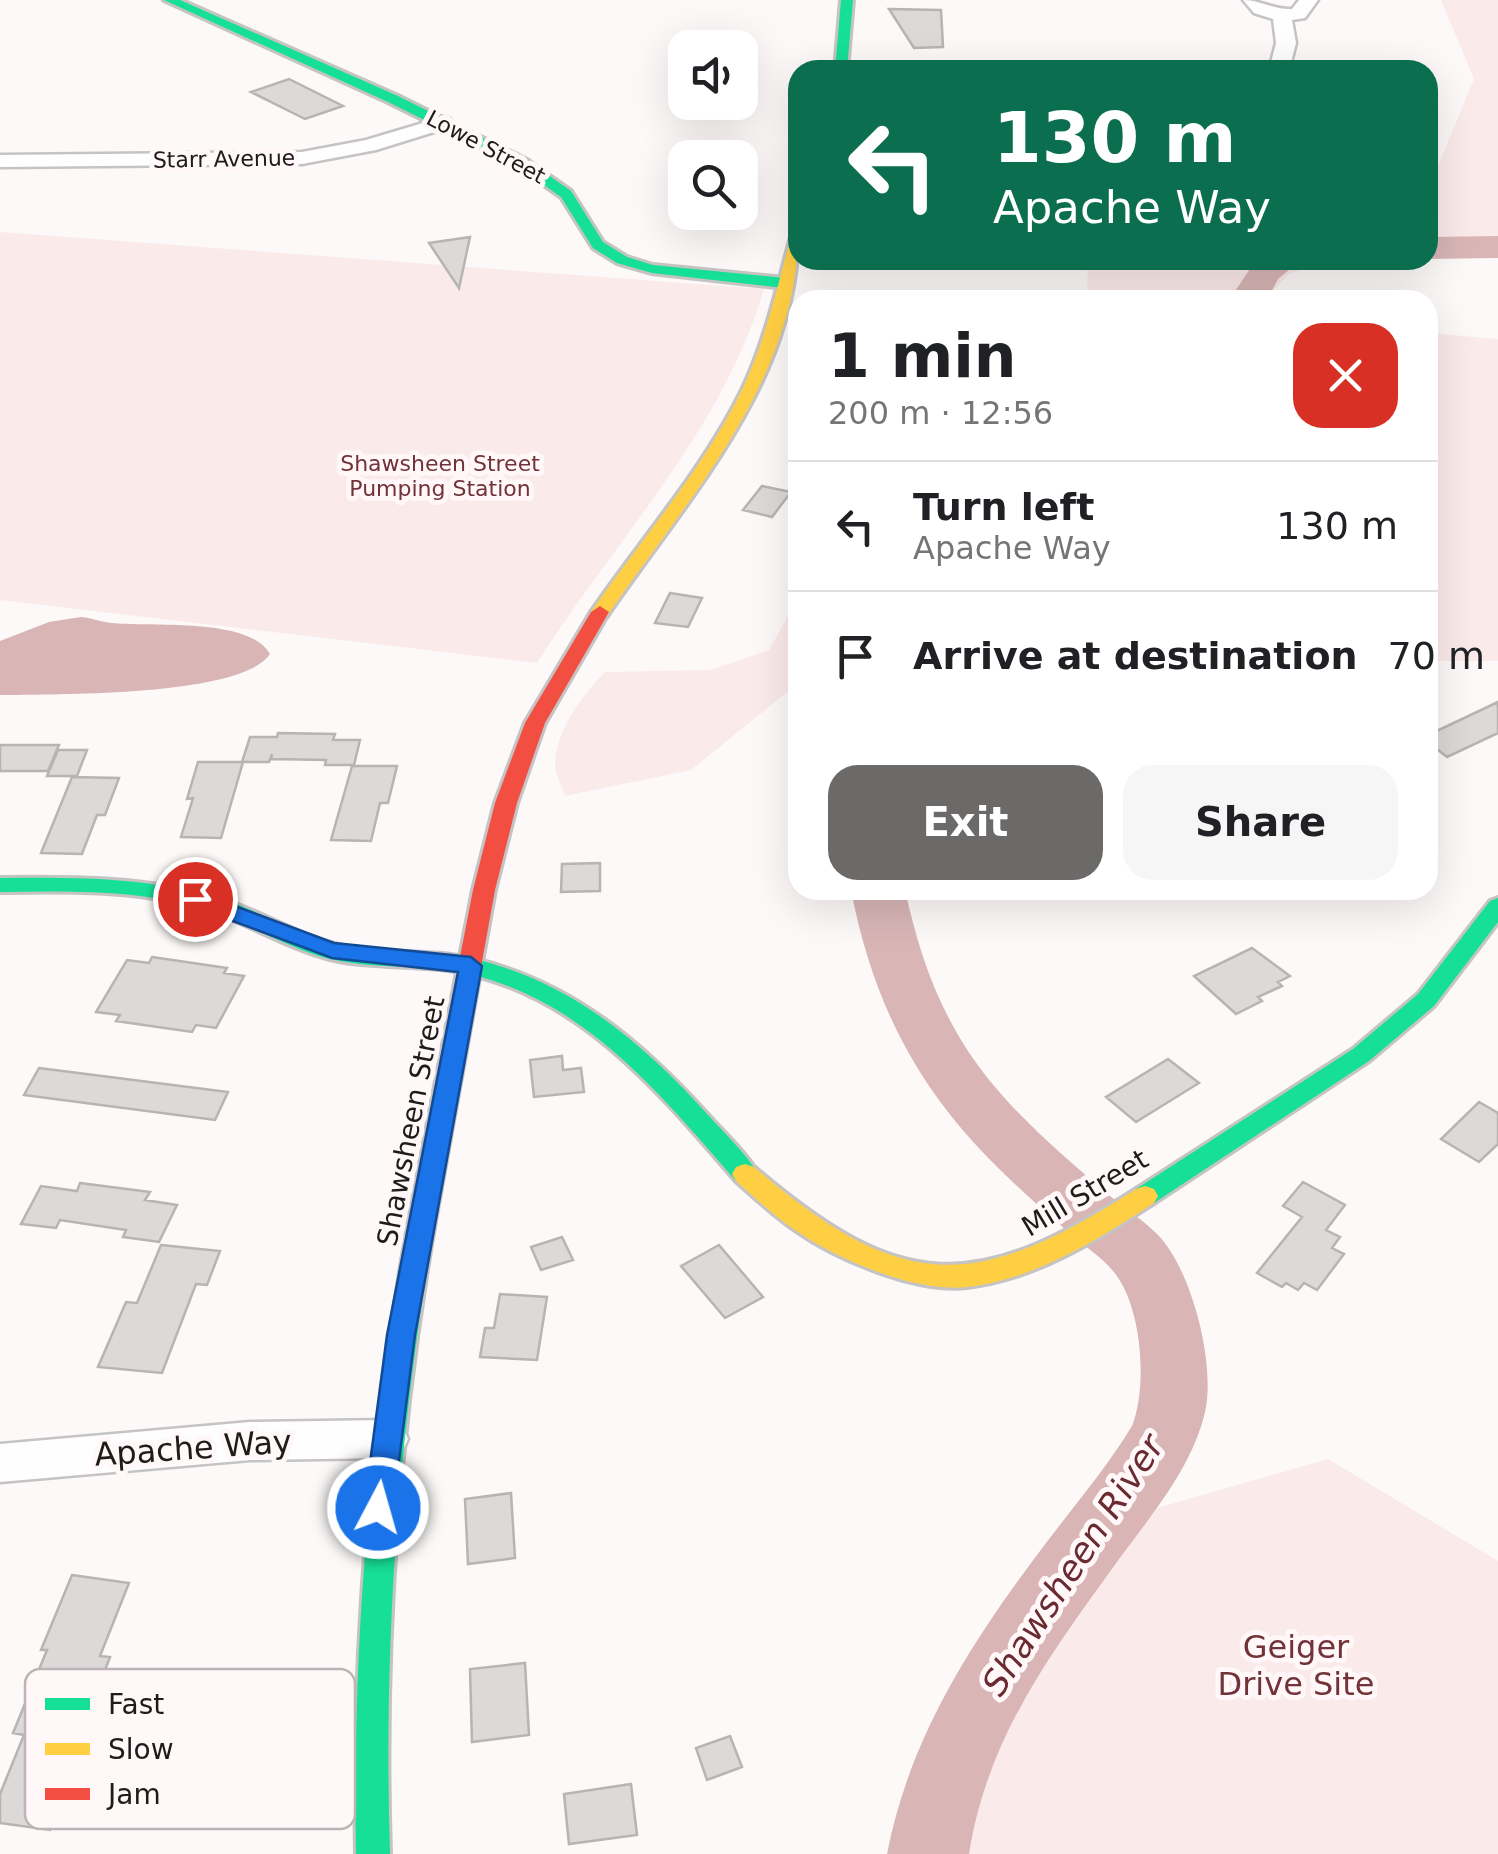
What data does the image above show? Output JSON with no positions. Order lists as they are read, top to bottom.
{
  "streets": {
    "street": [
      "Lowe Street",
      "Starr Avenue",
      "Shawsheen Street",
      "Mill Street",
      "Apache Way"
    ]
  },
  "crossings": [
    ["Lowe Street", "Starr Avenue"],
    ["Lowe Street", "Shawsheen Street"],
    ["Shawsheen Street", "Mill Street"],
    ["Shawsheen Street", "Apache Way"]
  ],
  "water": ["Shawsheen River"],
  "parks": ["Shawsheen Street Pumping Station", "Geiger Drive Site"],
  "legend": ["Fast", "Slow", "Jam"],
  "page": {
    "turn": ["130 m", "Apache Way"],
    "heading": ["1 min", "200 m · 12:56"],
    "list": [
      {
        "name": "Turn left",
        "note": "Apache Way",
        "value": "130 m"
      },
      {
        "name": "Arrive at destination",
        "value": "70 m"
      }
    ],
    "buttons": ["Exit", "Share"]
  }
}
